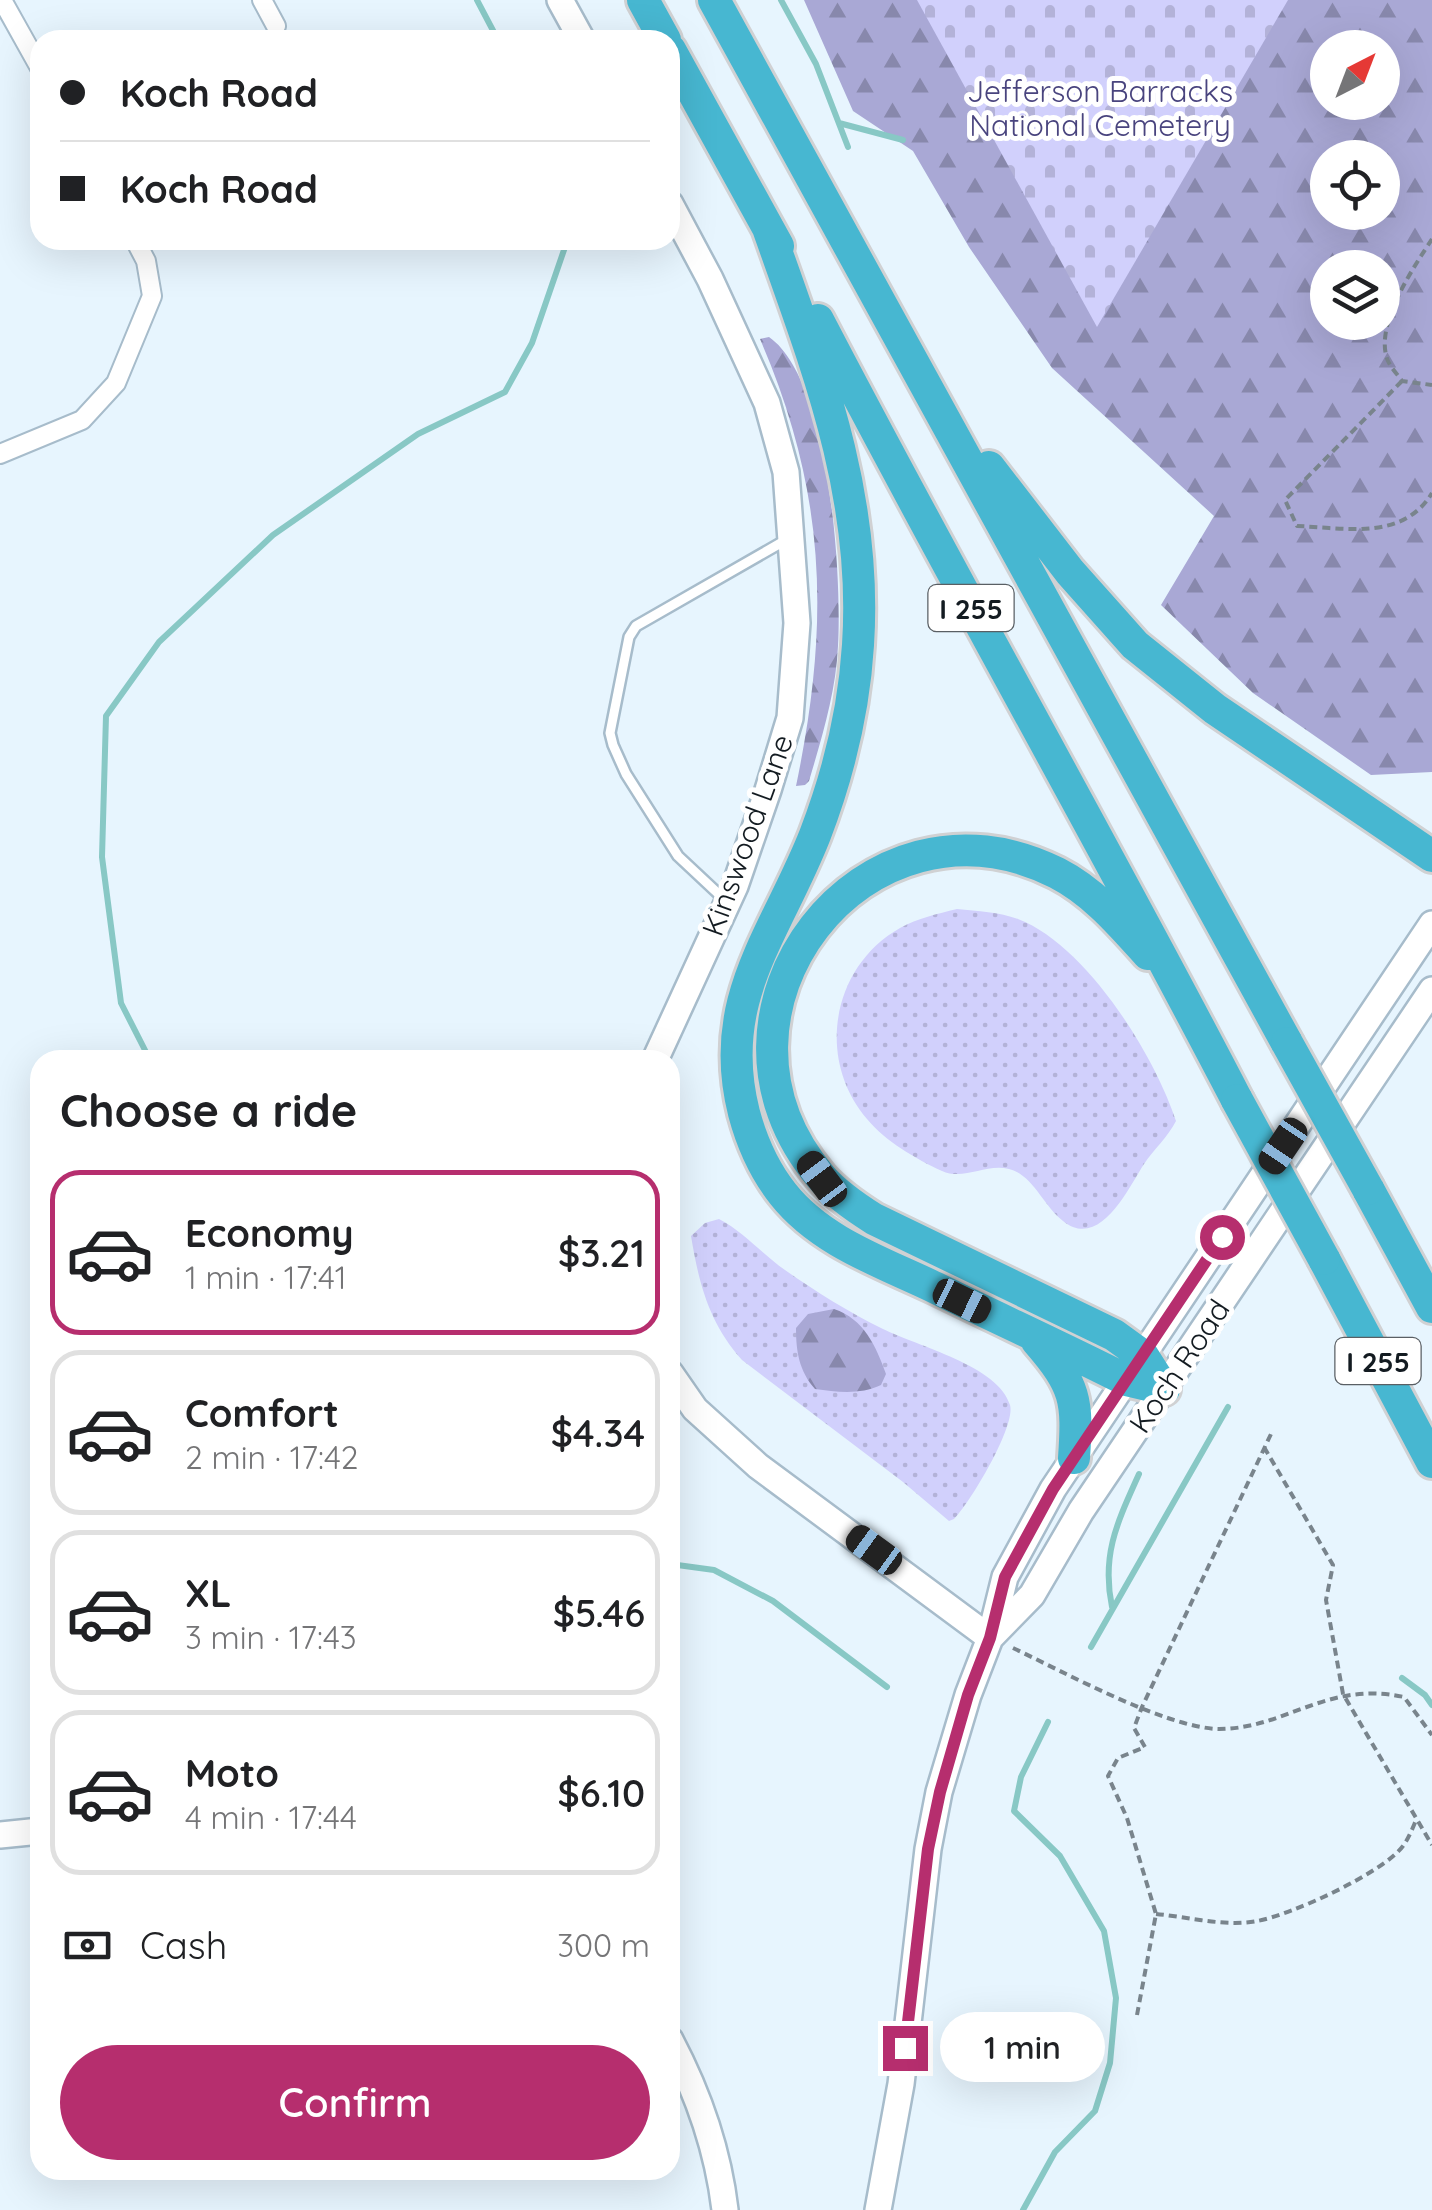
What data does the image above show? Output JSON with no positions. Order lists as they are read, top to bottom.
{
  "streets": {
    "highway": ["I 255"],
    "street": ["Kinswood Lane", "Koch Road"]
  },
  "parks": ["Jefferson Barracks National Cemetery"],
  "north": "top right",
  "page": {
    "banner": ["Koch Road", "Koch Road"],
    "heading": "Choose a ride",
    "list": [
      {
        "name": "Economy",
        "note": "1 min · 17:41",
        "value": "$3.21"
      },
      {
        "name": "Comfort",
        "note": "2 min · 17:42",
        "value": "$4.34"
      },
      {
        "name": "XL",
        "note": "3 min · 17:43",
        "value": "$5.46"
      },
      {
        "name": "Moto",
        "note": "4 min · 17:44",
        "value": "$6.10"
      }
    ],
    "pay": ["Cash", "300 m"],
    "bubble": "1 min",
    "buttons": "Confirm"
  }
}
